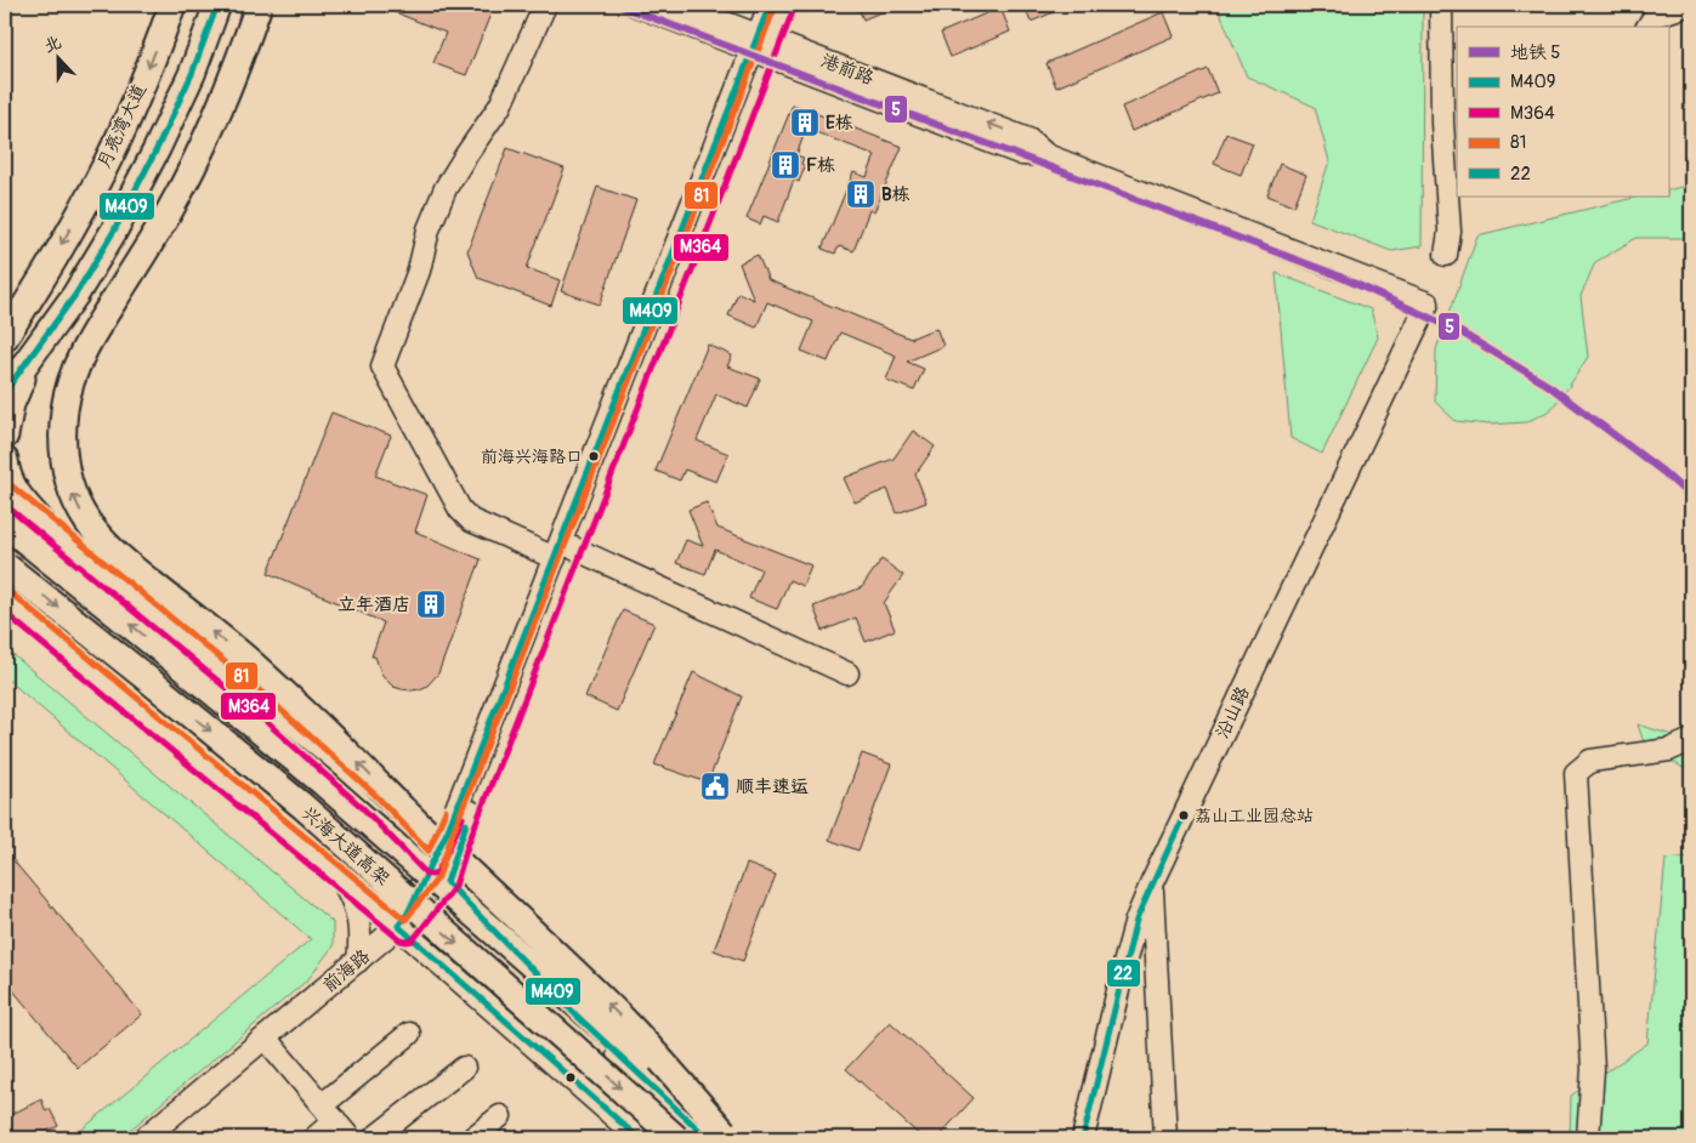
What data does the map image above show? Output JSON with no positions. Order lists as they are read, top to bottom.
{
  "streets": {
    "main road": ["月亮湾大道", "兴海大道高架"],
    "street": ["港前路", "沿山路", "前海路"]
  },
  "crossings": [
    ["港前路", "沿山路"],
    ["港前路", "前海路"]
  ],
  "places": {
    "building": [
      "E栋",
      "F栋",
      "B栋",
      "立年酒店"
    ],
    "other": ["前海兴海路口", "荔山工业园总站"],
    "public building": ["顺丰速运"]
  },
  "lines": [
    "metro line 5",
    "transit line M409",
    "transit line 81",
    "transit line M364",
    "transit line 22"
  ],
  "legend": [
    "地铁 5",
    "M409",
    "M364",
    "81",
    "22"
  ],
  "north": "top"
}
